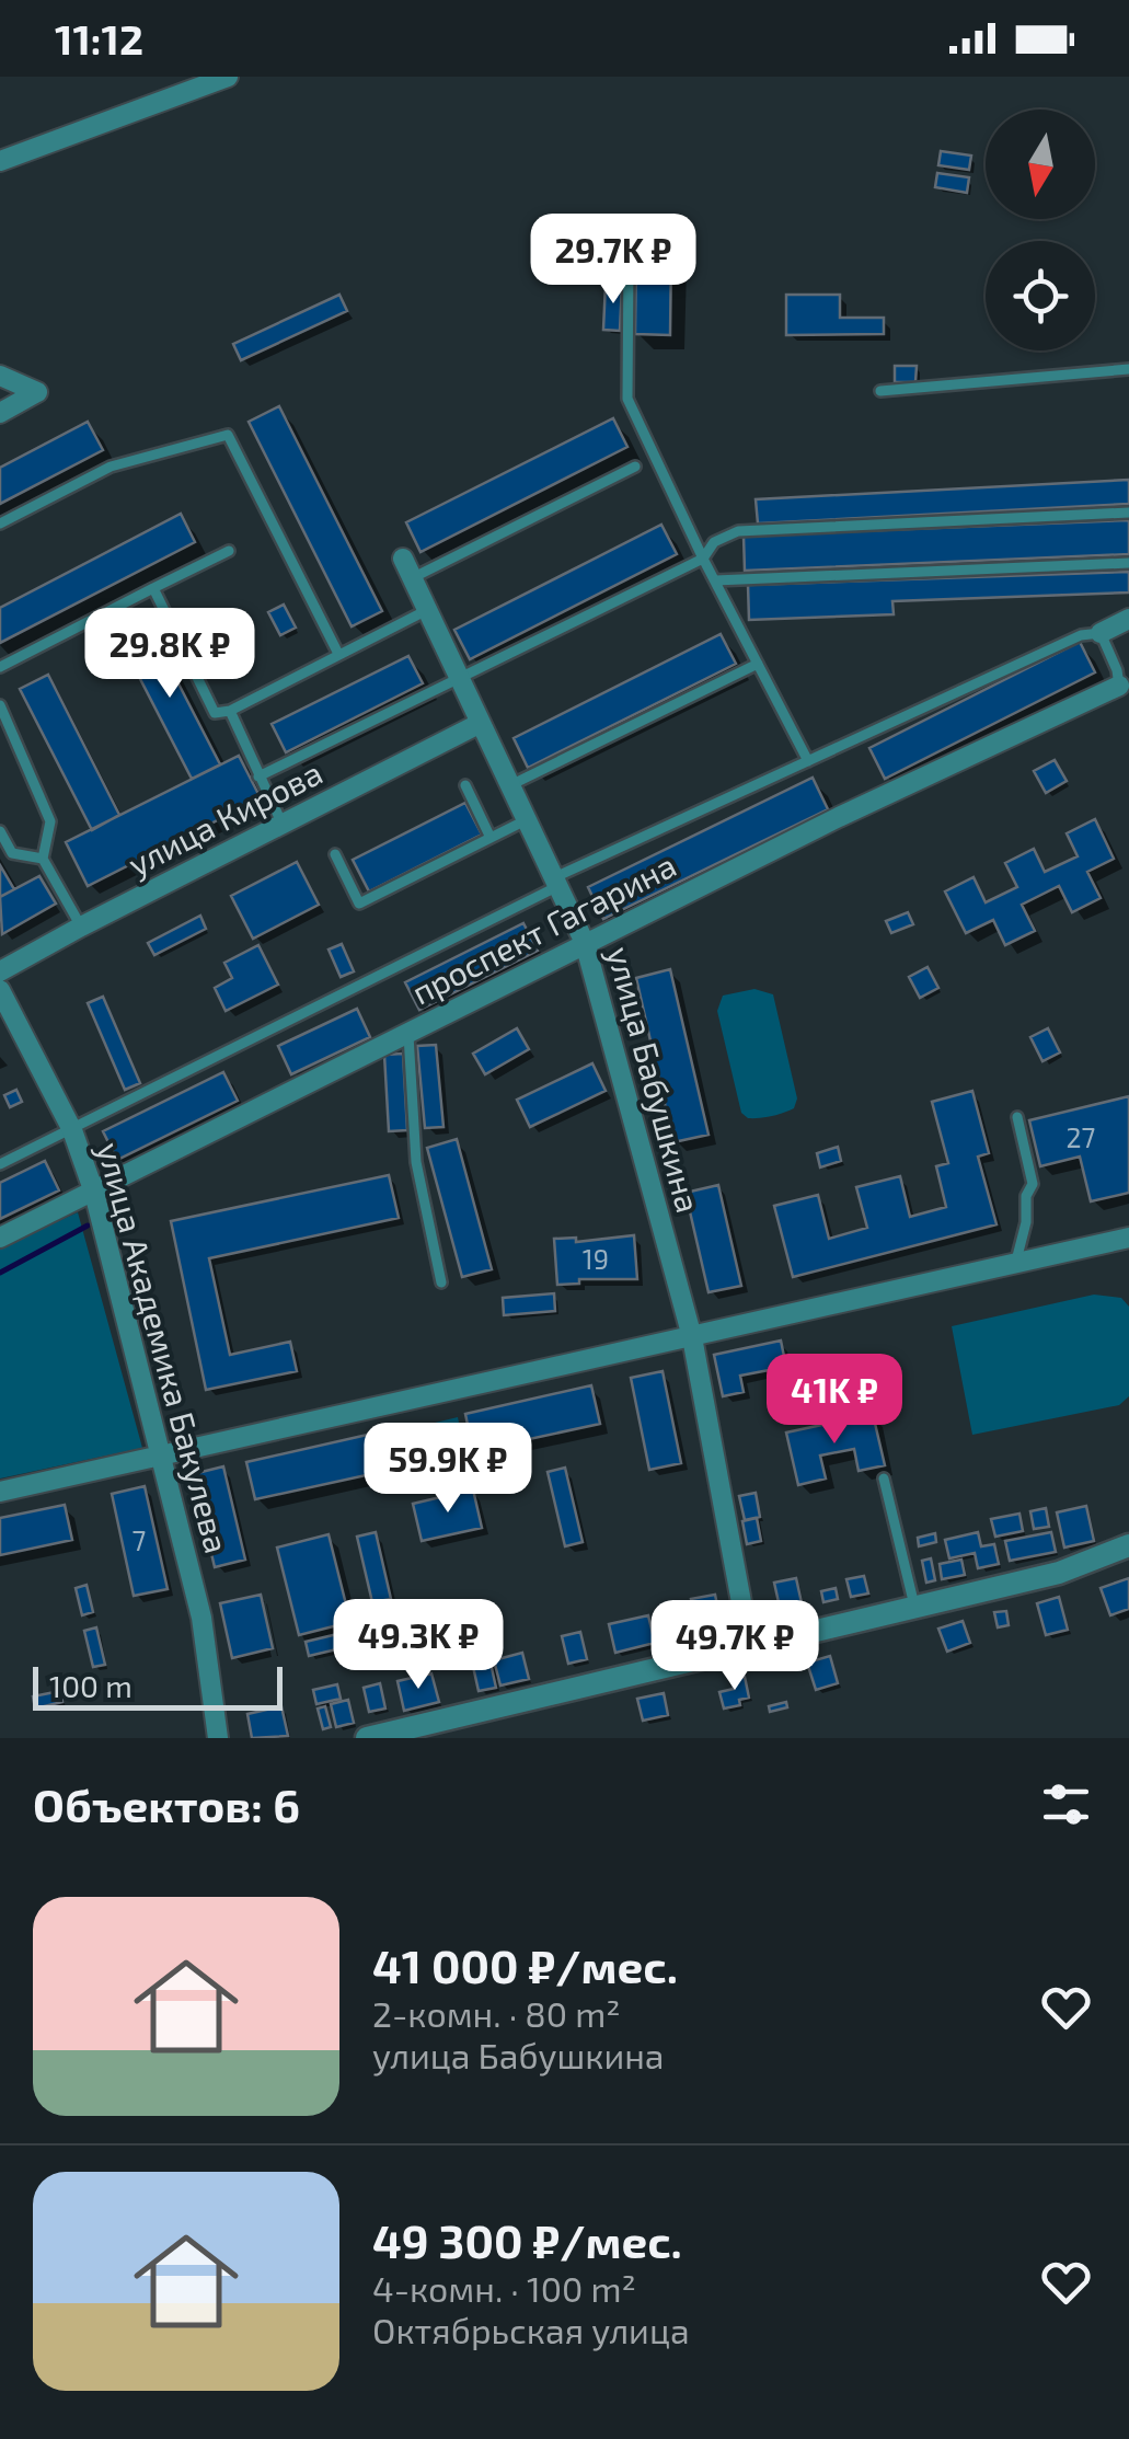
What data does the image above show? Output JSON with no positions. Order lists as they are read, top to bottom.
{
  "streets": {
    "street": [
      "улица Кирова",
      "проспект Гагарина",
      "улица Бабушкина",
      "улица Академика Бакулева"
    ]
  },
  "crossings": [
    ["улица Кирова", "улица Бабушкина"],
    ["проспект Гагарина", "улица Бабушкина"],
    ["проспект Гагарина", "улица Академика Бакулева"]
  ],
  "house_numbers": ["27", "19", "7"],
  "scale_bar": "100 m",
  "north": "bottom",
  "page": {
    "status": "11:12",
    "price": [
      "29.7K ₽",
      "29.8K ₽",
      "41K ₽",
      "59.9K ₽",
      "49.3K ₽",
      "49.7K ₽"
    ],
    "scale": "100 m",
    "heading": "Объектов: 6",
    "list": [
      {
        "name": "41 000 ₽/мес.",
        "note": "2-комн. · 80 m² · улица Бабушкина"
      },
      {
        "name": "49 300 ₽/мес.",
        "note": "4-комн. · 100 m² · Октябрьская улица"
      }
    ]
  }
}
